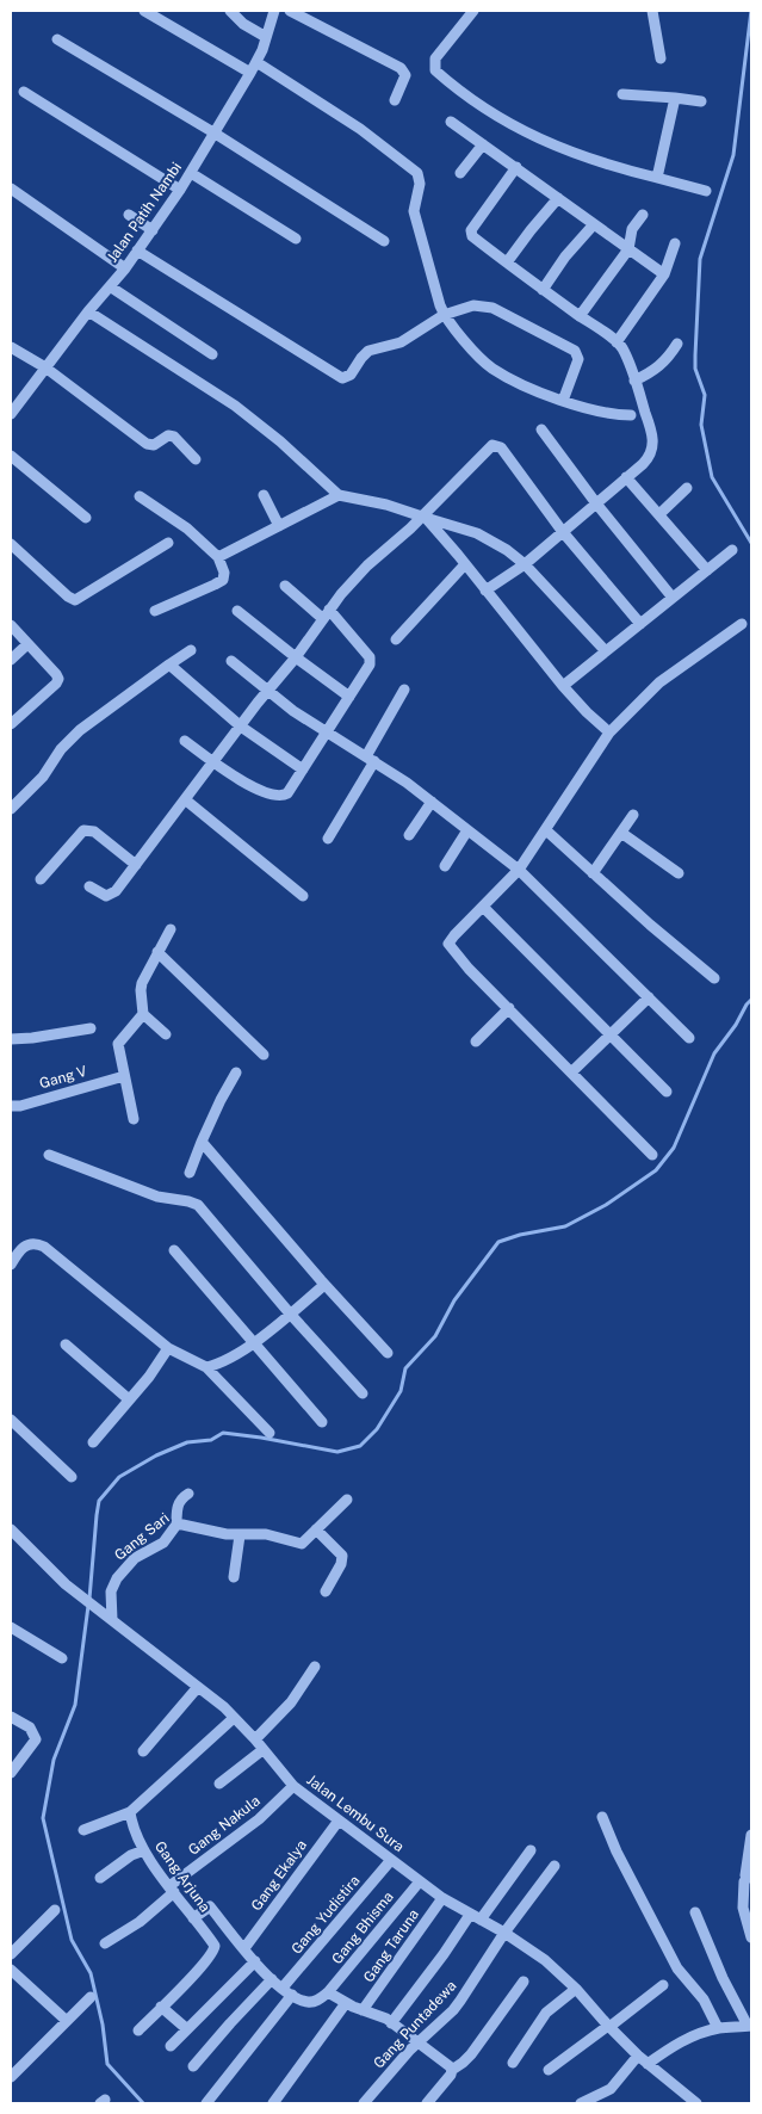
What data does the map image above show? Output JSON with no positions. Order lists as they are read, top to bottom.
{
  "streets": {
    "street": [
      "Jalan Patih Nambi",
      "Gang V",
      "Gang Sari",
      "Jalan Lembu Sura",
      "Gang Nakula",
      "Gang Ekalya",
      "Gang Arjuna",
      "Gang Yudistira",
      "Gang Bhisma",
      "Gang Taruna",
      "Gang Puntadewa"
    ]
  },
  "crossings": [
    ["Gang Sari", "Jalan Lembu Sura"],
    ["Jalan Lembu Sura", "Gang Nakula"],
    ["Jalan Lembu Sura", "Gang Ekalya"],
    ["Jalan Lembu Sura", "Gang Yudistira"],
    ["Jalan Lembu Sura", "Gang Bhisma"],
    ["Jalan Lembu Sura", "Gang Taruna"],
    ["Jalan Lembu Sura", "Gang Puntadewa"],
    ["Gang Nakula", "Gang Arjuna"]
  ]
}
